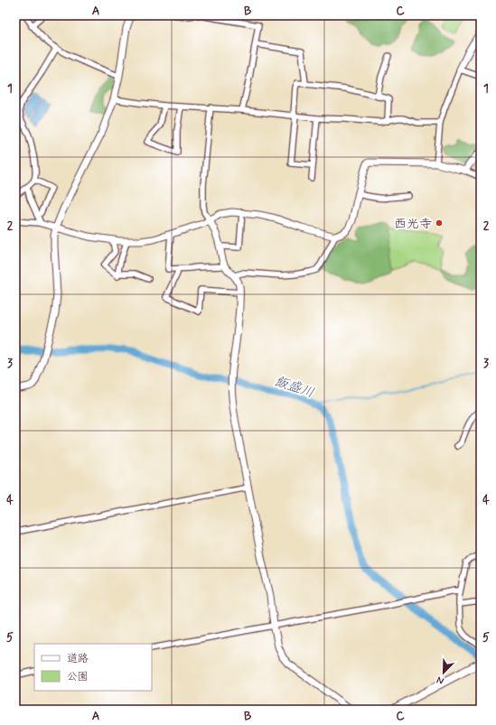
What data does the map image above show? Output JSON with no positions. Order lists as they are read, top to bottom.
{
  "water": ["飯盛川"],
  "places": ["西光寺"],
  "legend": ["道路", "公園"],
  "north": "bottom left",
  "grid": {
    "columns": ["A", "B", "C"],
    "rows": [
      "1",
      "2",
      "3",
      "4",
      "5"
    ]
  }
}
